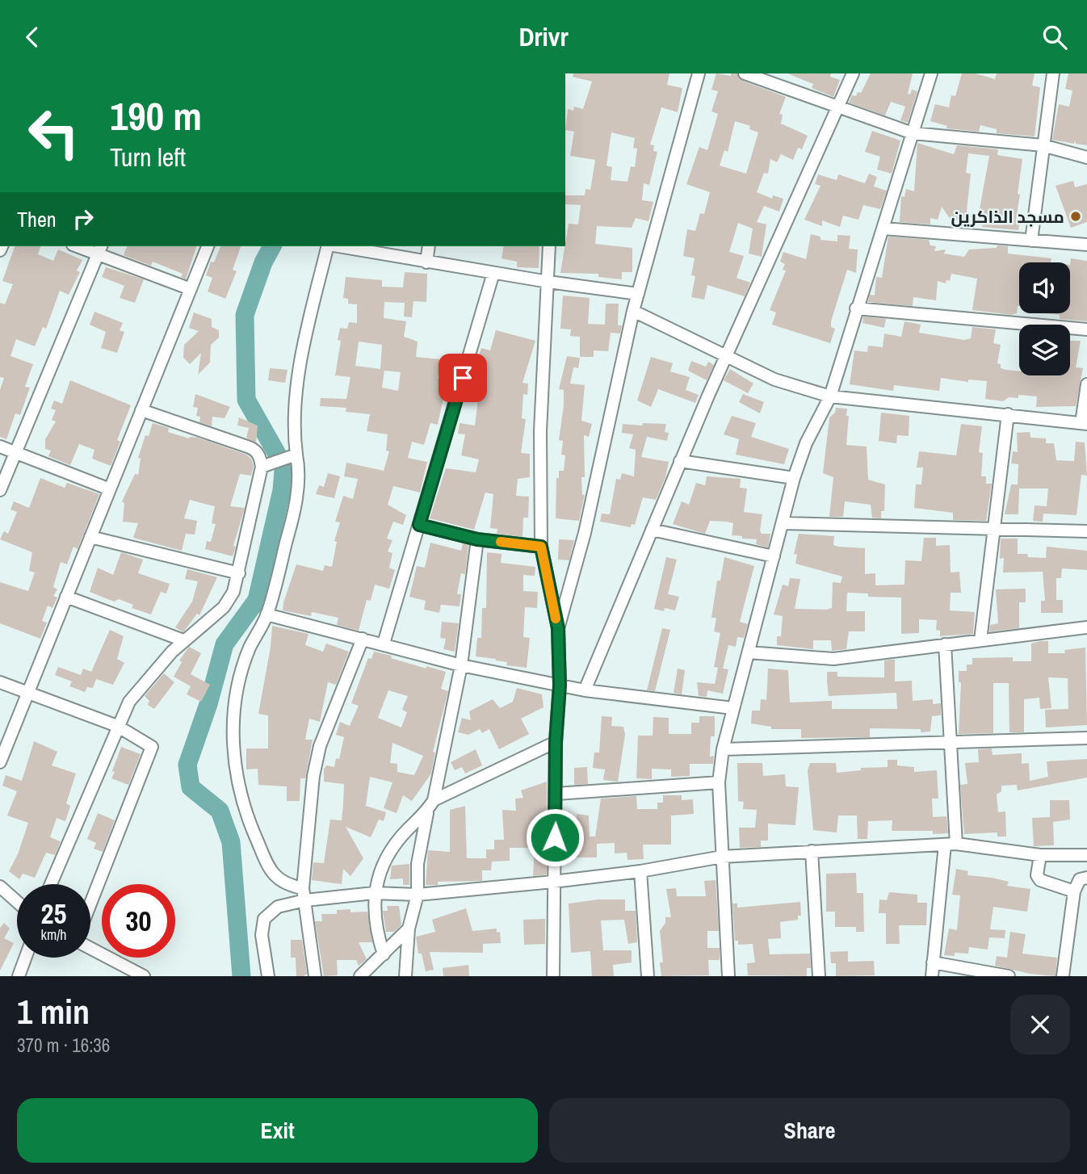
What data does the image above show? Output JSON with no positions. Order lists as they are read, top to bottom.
{
  "places": ["مسجد الذاكرين"],
  "page": {
    "header": "Drivr",
    "turn": ["190 m", "Turn left"],
    "then": "Then",
    "speed": "25 km/h",
    "limit": "30",
    "heading": ["1 min", "370 m · 16:36"],
    "buttons": ["Exit", "Share"]
  }
}
